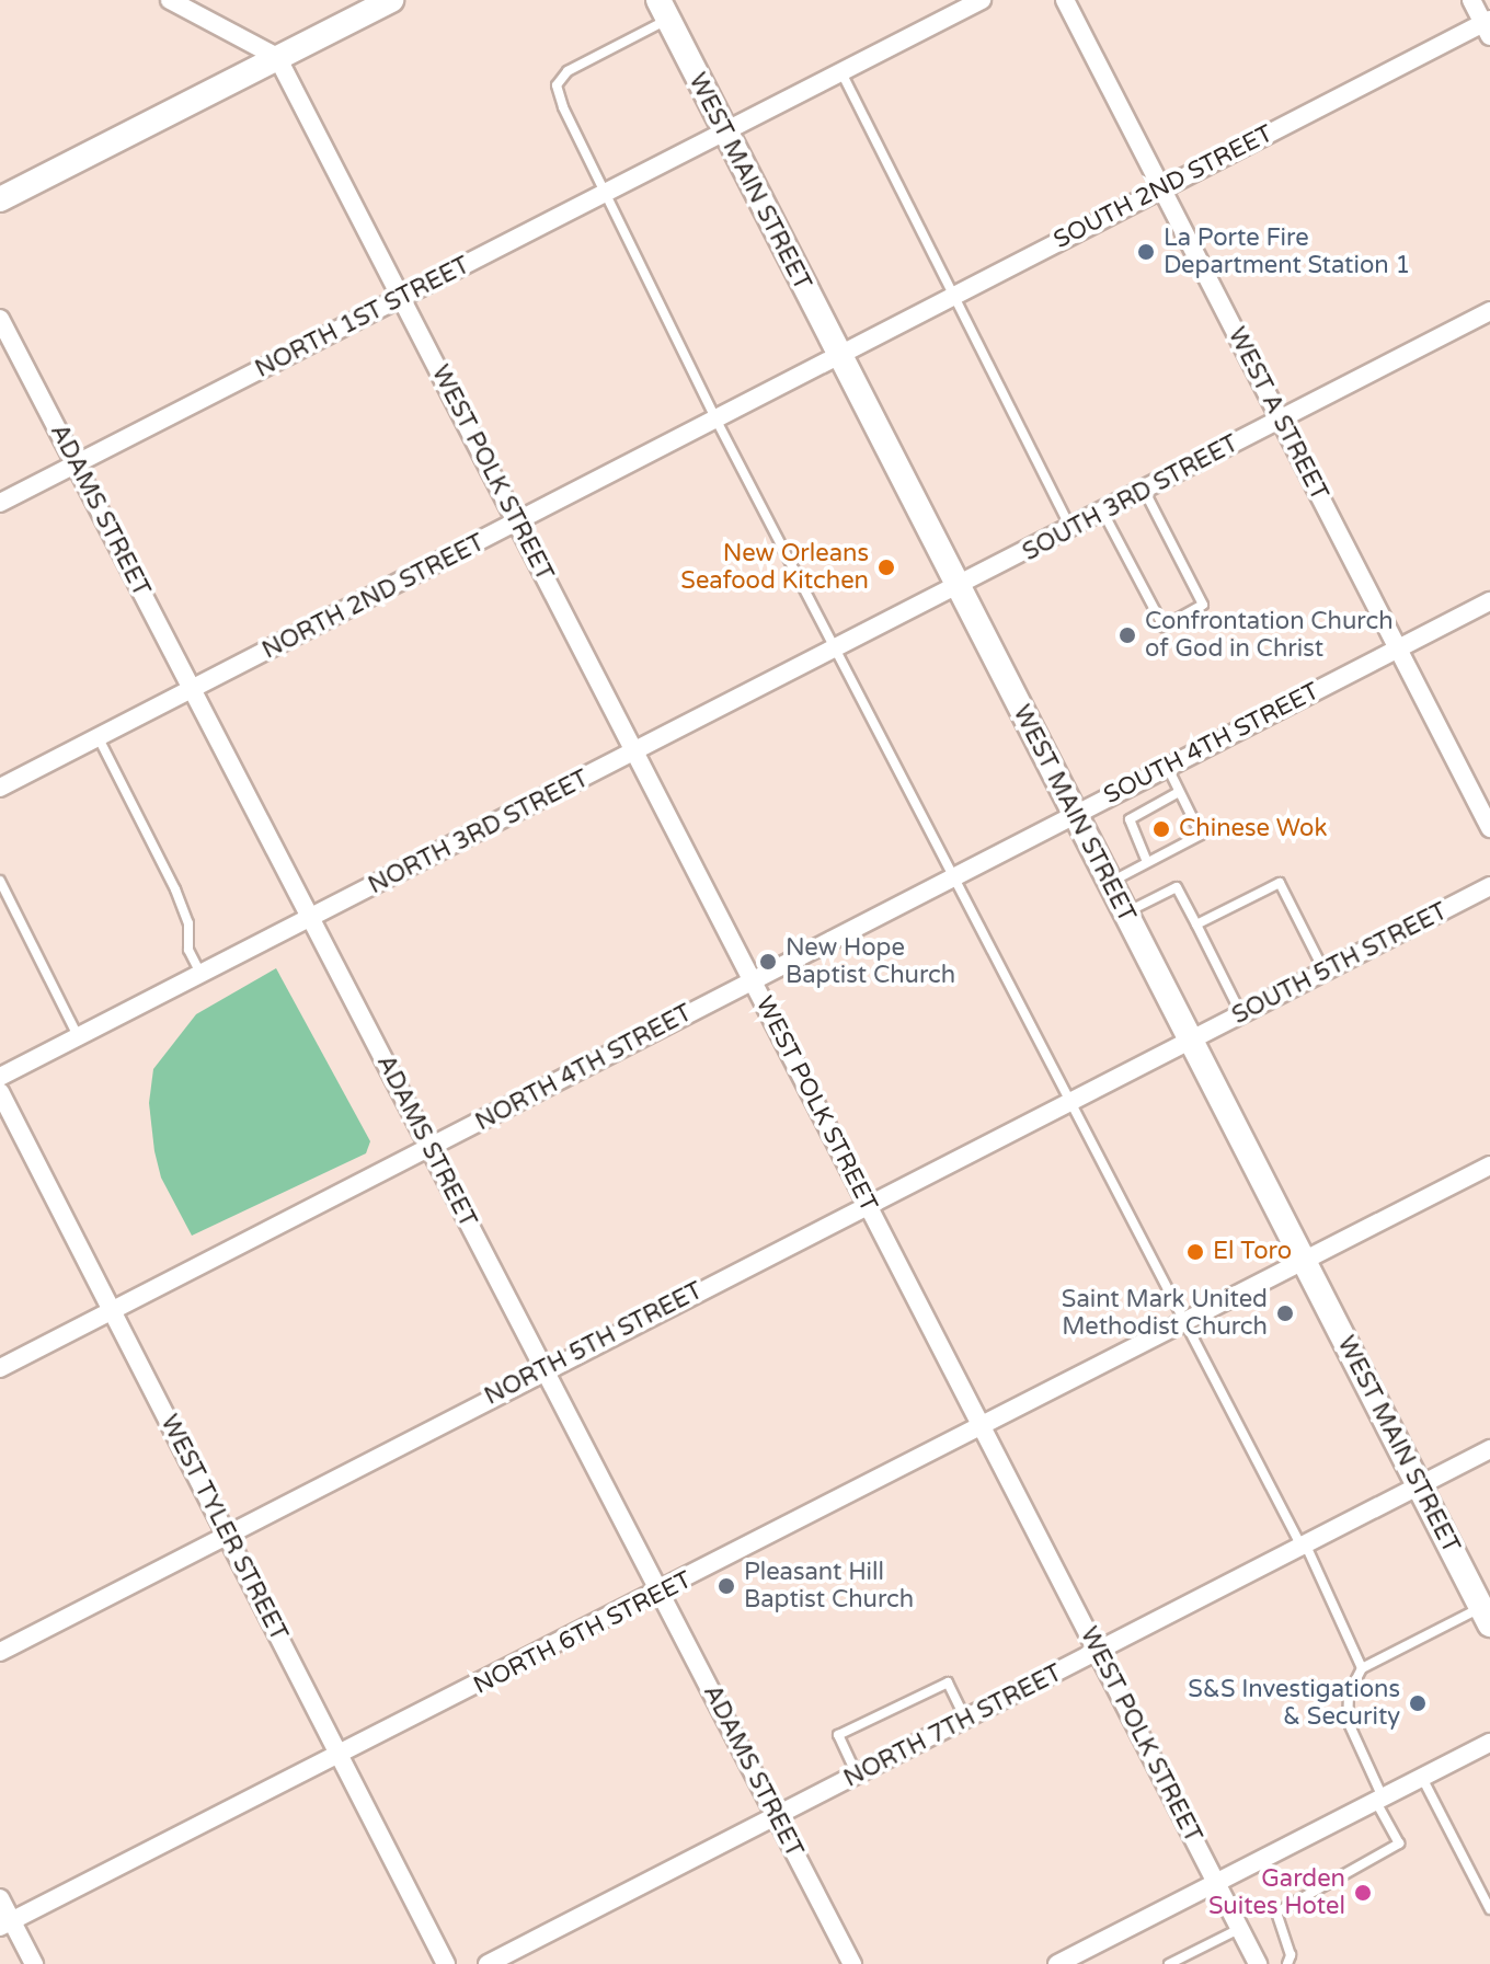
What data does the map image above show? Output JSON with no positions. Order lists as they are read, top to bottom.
{
  "streets": {
    "main road": ["WEST MAIN STREET"],
    "street": [
      "SOUTH 2ND STREET",
      "NORTH 1ST STREET",
      "WEST A STREET",
      "WEST POLK STREET",
      "SOUTH 3RD STREET",
      "ADAMS STREET",
      "NORTH 2ND STREET",
      "SOUTH 4TH STREET",
      "NORTH 3RD STREET",
      "SOUTH 5TH STREET",
      "NORTH 4TH STREET",
      "NORTH 5TH STREET",
      "WEST TYLER STREET",
      "NORTH 6TH STREET",
      "NORTH 7TH STREET"
    ]
  },
  "crossings": [
    ["WEST MAIN STREET", "SOUTH 2ND STREET"],
    ["WEST MAIN STREET", "NORTH 1ST STREET"],
    ["WEST MAIN STREET", "SOUTH 3RD STREET"],
    ["WEST MAIN STREET", "NORTH 2ND STREET"],
    ["WEST MAIN STREET", "SOUTH 4TH STREET"],
    ["WEST MAIN STREET", "NORTH 3RD STREET"],
    ["WEST MAIN STREET", "SOUTH 5TH STREET"],
    ["WEST MAIN STREET", "NORTH 4TH STREET"],
    ["WEST MAIN STREET", "NORTH 5TH STREET"],
    ["WEST MAIN STREET", "NORTH 6TH STREET"],
    ["WEST MAIN STREET", "NORTH 7TH STREET"],
    ["SOUTH 2ND STREET", "WEST A STREET"],
    ["SOUTH 2ND STREET", "NORTH 2ND STREET"],
    ["NORTH 1ST STREET", "WEST POLK STREET"],
    ["NORTH 1ST STREET", "ADAMS STREET"],
    ["WEST A STREET", "SOUTH 3RD STREET"],
    ["WEST A STREET", "SOUTH 4TH STREET"],
    ["WEST POLK STREET", "NORTH 2ND STREET"],
    ["WEST POLK STREET", "NORTH 3RD STREET"],
    ["WEST POLK STREET", "NORTH 4TH STREET"],
    ["WEST POLK STREET", "NORTH 5TH STREET"],
    ["WEST POLK STREET", "NORTH 6TH STREET"],
    ["WEST POLK STREET", "NORTH 7TH STREET"],
    ["SOUTH 3RD STREET", "NORTH 3RD STREET"],
    ["ADAMS STREET", "NORTH 2ND STREET"],
    ["ADAMS STREET", "NORTH 3RD STREET"],
    ["ADAMS STREET", "NORTH 4TH STREET"],
    ["ADAMS STREET", "NORTH 5TH STREET"],
    ["ADAMS STREET", "NORTH 6TH STREET"],
    ["ADAMS STREET", "NORTH 7TH STREET"],
    ["SOUTH 4TH STREET", "NORTH 4TH STREET"],
    ["SOUTH 5TH STREET", "NORTH 5TH STREET"],
    ["NORTH 4TH STREET", "WEST TYLER STREET"],
    ["NORTH 5TH STREET", "WEST TYLER STREET"],
    ["WEST TYLER STREET", "NORTH 6TH STREET"]
  ],
  "places": [
    "La Porte Fire Department Station 1",
    "New Orleans Seafood Kitchen",
    "Confrontation Church of God in Christ",
    "Chinese Wok",
    "New Hope Baptist Church",
    "El Toro",
    "Saint Mark United Methodist Church",
    "Pleasant Hill Baptist Church",
    "S&S Investigations & Security",
    "Garden Suites Hotel"
  ]
}
